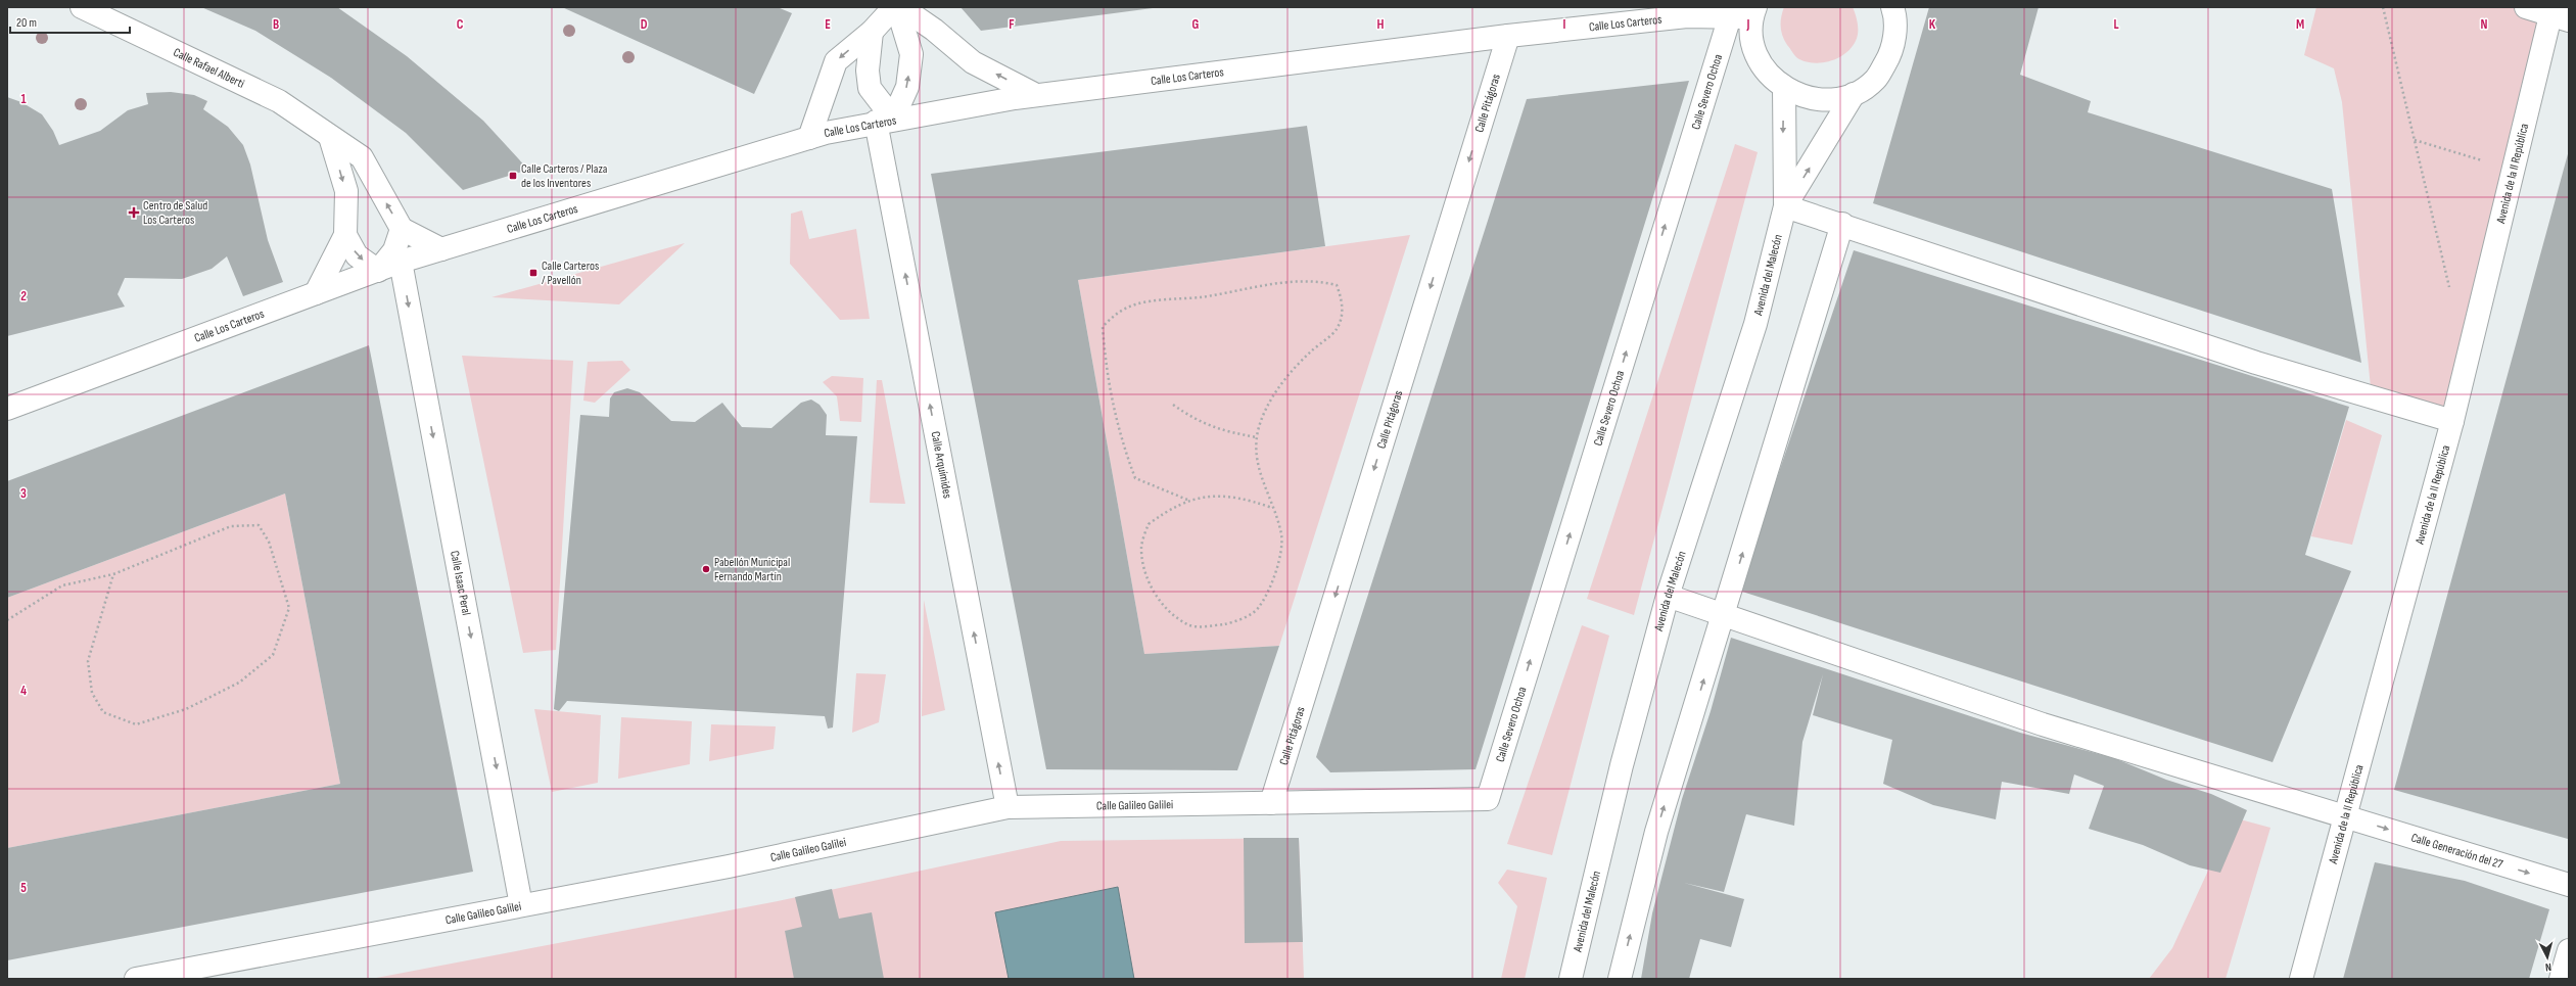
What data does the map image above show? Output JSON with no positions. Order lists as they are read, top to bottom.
{
  "streets": {
    "street": [
      "Calle Los Carteros",
      "Calle Rafael Alberti",
      "Calle Severo Ochoa",
      "Calle Pitágoras",
      "Avenida de la II República",
      "Avenida del Malecón",
      "Calle Arquímides",
      "Calle Isaac Peral",
      "Calle Galileo Galilei",
      "Calle Generación del 27"
    ]
  },
  "crossings": [
    ["Calle Los Carteros", "Calle Severo Ochoa"],
    ["Calle Los Carteros", "Calle Pitágoras"],
    ["Calle Los Carteros", "Calle Arquímides"],
    ["Calle Los Carteros", "Calle Isaac Peral"],
    ["Calle Severo Ochoa", "Calle Galileo Galilei"],
    ["Calle Pitágoras", "Calle Galileo Galilei"],
    ["Avenida de la II República", "Calle Generación del 27"],
    ["Avenida del Malecón", "Calle Generación del 27"],
    ["Calle Arquímides", "Calle Galileo Galilei"],
    ["Calle Isaac Peral", "Calle Galileo Galilei"]
  ],
  "one_way": ["Calle Pitágoras", "Calle Arquímides", "Calle Isaac Peral"],
  "places": {
    "transit": ["Calle Carteros / Plaza de los Inventores", "Calle Carteros / Pavellón"],
    "health": ["Centro de Salud Los Carteros"],
    "other": ["Pabellón Municipal Fernando Martín"]
  },
  "scale_bar": "20 m",
  "north": "bottom",
  "grid": {
    "columns": [
      "B",
      "C",
      "D",
      "E",
      "F",
      "G",
      "H",
      "I",
      "J",
      "K",
      "L",
      "M",
      "N"
    ],
    "rows": [
      "1",
      "2",
      "3",
      "4",
      "5"
    ]
  }
}
